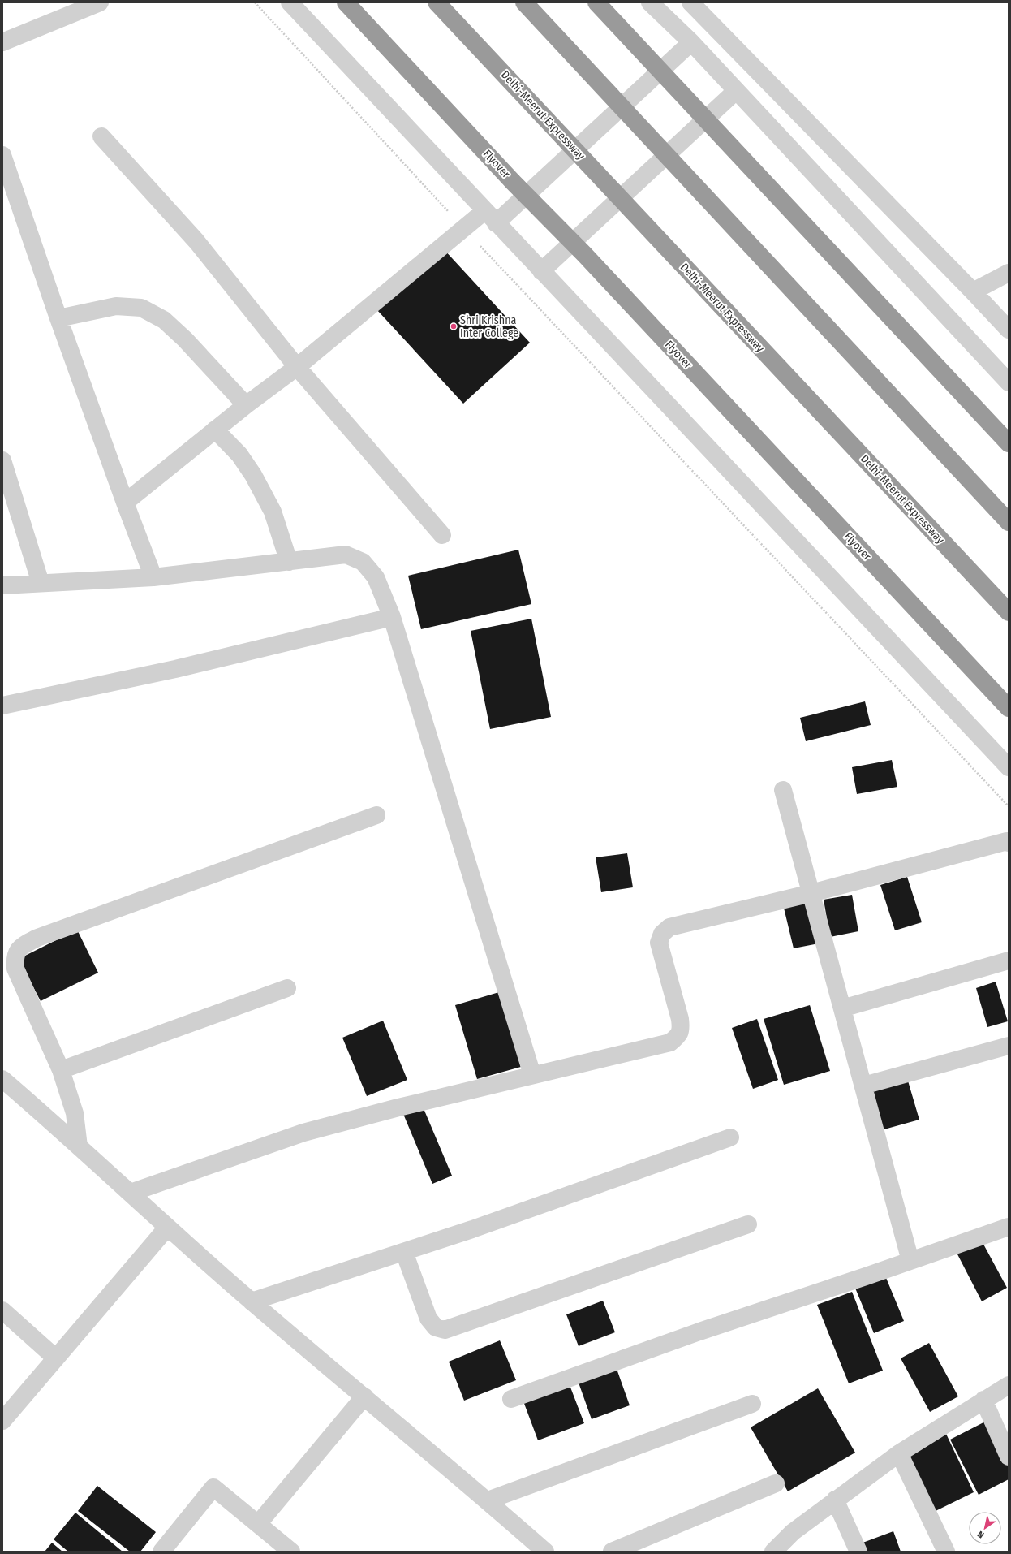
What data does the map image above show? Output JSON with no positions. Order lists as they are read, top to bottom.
{
  "streets": {
    "highway": ["Delhi-Meerut Expressway", "Flyover"]
  },
  "places": ["Shri Krishna Inter College"],
  "north": "bottom left"
}
